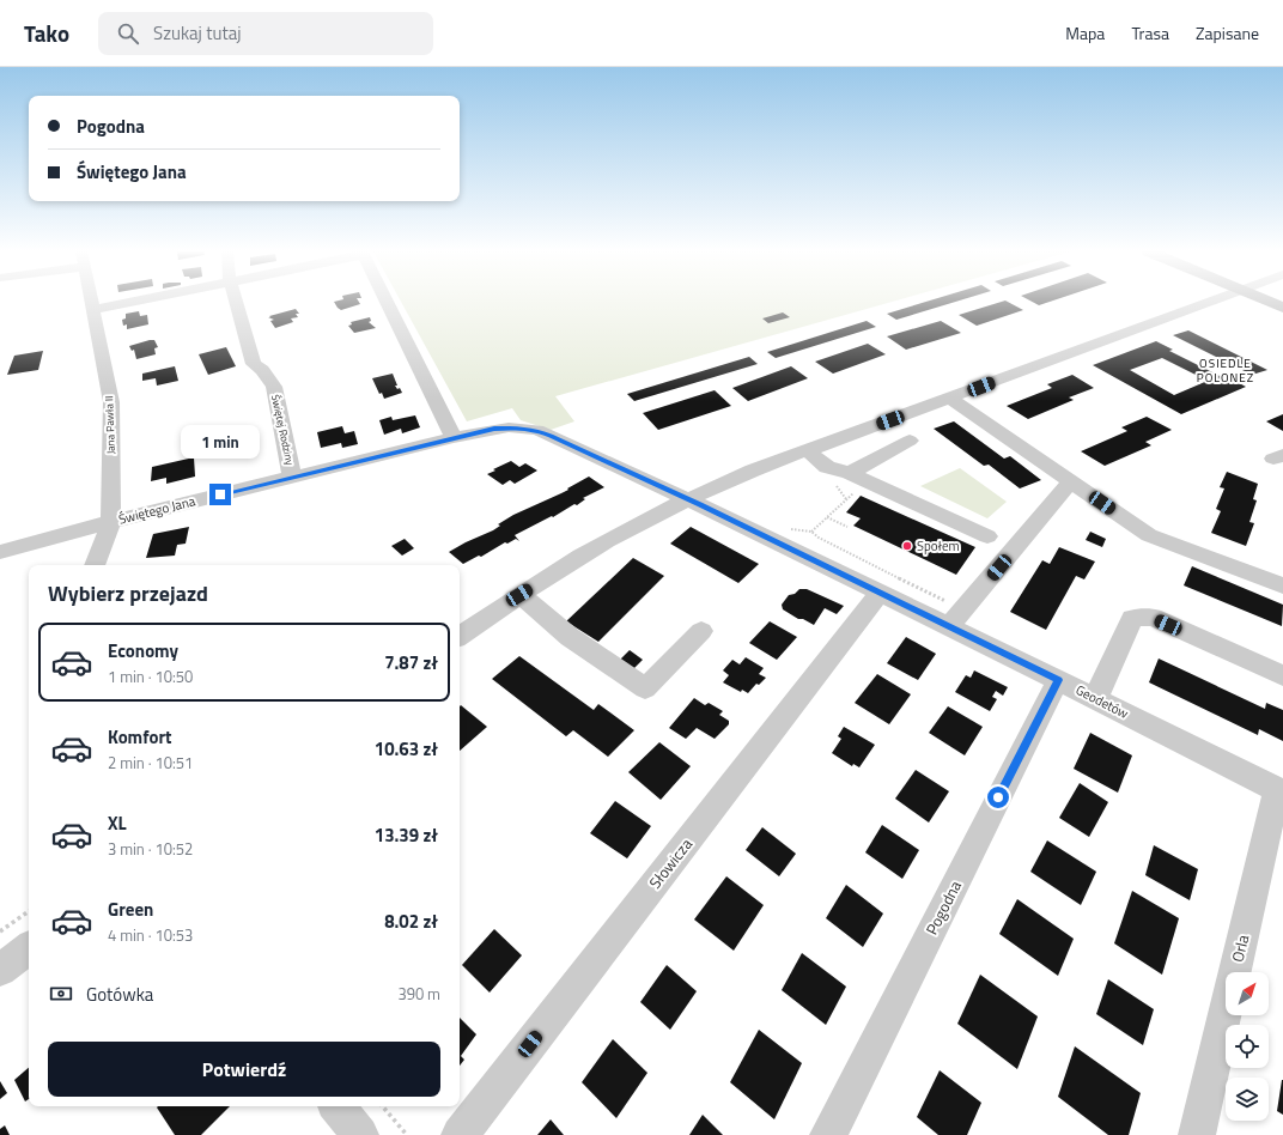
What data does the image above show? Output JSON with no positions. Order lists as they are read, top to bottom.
{
  "streets": {
    "street": [
      "Jana Pawła II",
      "Świętej Rodziny",
      "Świętego Jana",
      "Geodetów",
      "Słowicza",
      "Pogodna",
      "Orla"
    ]
  },
  "crossings": [
    ["Jana Pawła II", "Świętego Jana"],
    ["Świętej Rodziny", "Świętego Jana"],
    ["Świętego Jana", "Geodetów"],
    ["Geodetów", "Słowicza"],
    ["Geodetów", "Pogodna"],
    ["Geodetów", "Orla"]
  ],
  "districts": ["OSIEDLE POLONEZ"],
  "places": ["Społem"],
  "north": "top right",
  "page": {
    "header": "Tako",
    "search": "Szukaj tutaj",
    "nav": ["Mapa", "Trasa", "Zapisane"],
    "banner": ["Pogodna", "Świętego Jana"],
    "bubble": "1 min",
    "heading": "Wybierz przejazd",
    "list": [
      {
        "name": "Economy",
        "note": "1 min · 10:50",
        "value": "7.87 zł"
      },
      {
        "name": "Komfort",
        "note": "2 min · 10:51",
        "value": "10.63 zł"
      },
      {
        "name": "XL",
        "note": "3 min · 10:52",
        "value": "13.39 zł"
      },
      {
        "name": "Green",
        "note": "4 min · 10:53",
        "value": "8.02 zł"
      }
    ],
    "pay": ["Gotówka", "390 m"],
    "buttons": "Potwierdź"
  }
}
